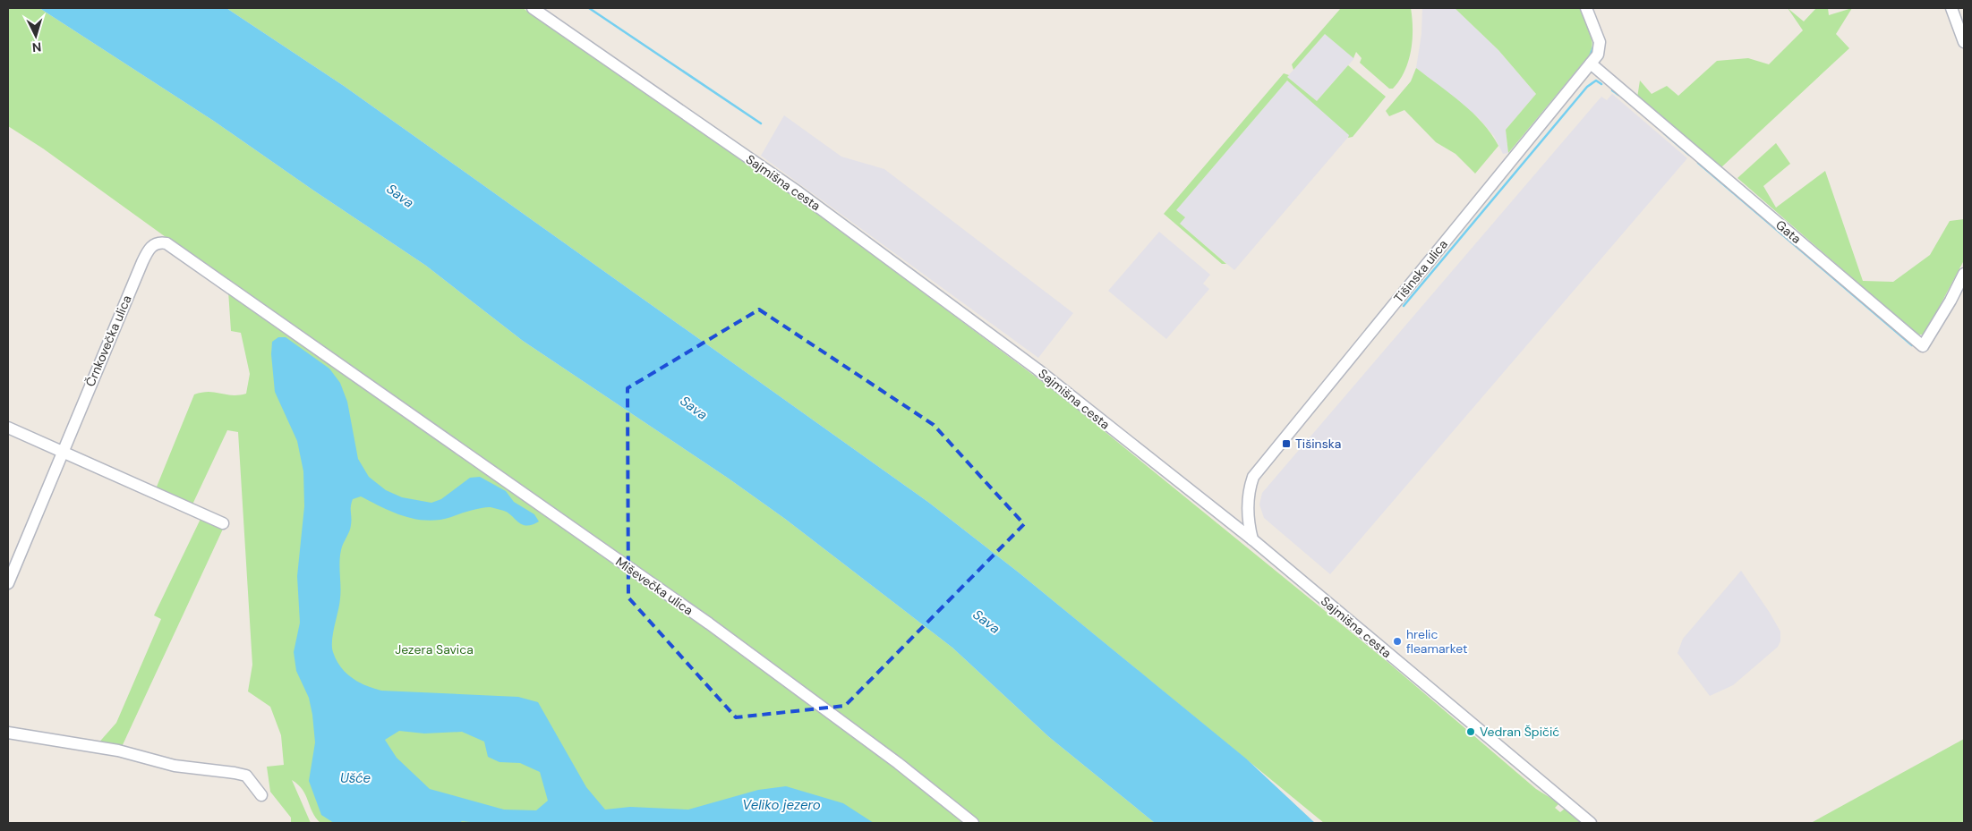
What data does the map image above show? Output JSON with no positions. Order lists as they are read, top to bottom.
{
  "streets": {
    "street": [
      "Sajmišna cesta",
      "Gata",
      "Tišinska ulica",
      "Črnkovečka ulica",
      "Miševečka ulica"
    ]
  },
  "crossings": [
    ["Sajmišna cesta", "Tišinska ulica"],
    ["Gata", "Tišinska ulica"],
    ["Črnkovečka ulica", "Miševečka ulica"]
  ],
  "water": ["Sava", "Ušće", "Veliko jezero"],
  "parks": ["Jezera Savica"],
  "places": {
    "transit": ["Tišinska"],
    "other": ["hrelic fleamarket", "Vedran Špičić"]
  },
  "north": "bottom"
}
